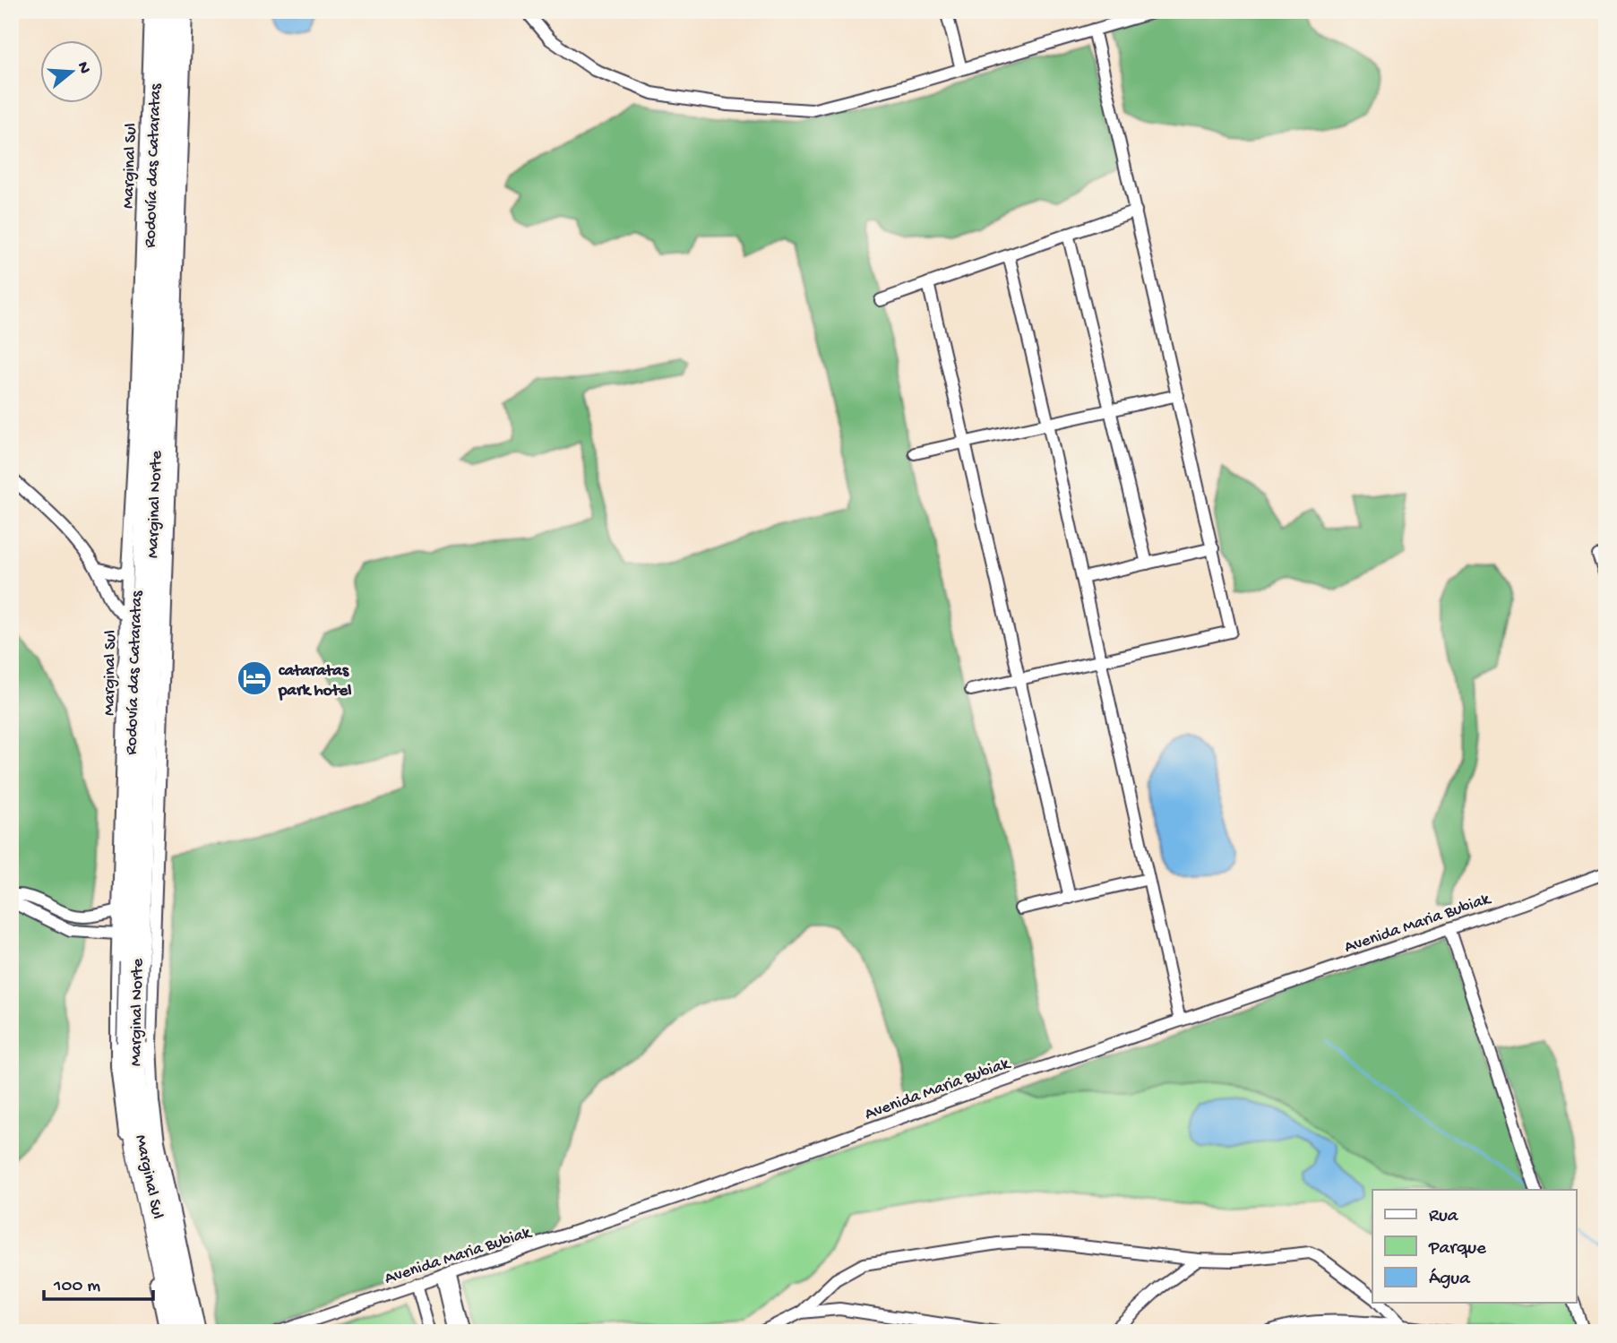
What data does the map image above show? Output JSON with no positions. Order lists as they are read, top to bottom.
{
  "streets": {
    "highway": ["Rodovía das Cataratas"],
    "street": ["Marginal Sul", "Marginal Norte", "Avenida Maria Bubiak"]
  },
  "crossings": [
    ["Marginal Sul", "Rodovía das Cataratas"]
  ],
  "places": {
    "hotel": ["cataratas park hotel"]
  },
  "legend": ["Rua", "Parque", "Água"],
  "scale_bar": "100 m",
  "north": "right"
}
